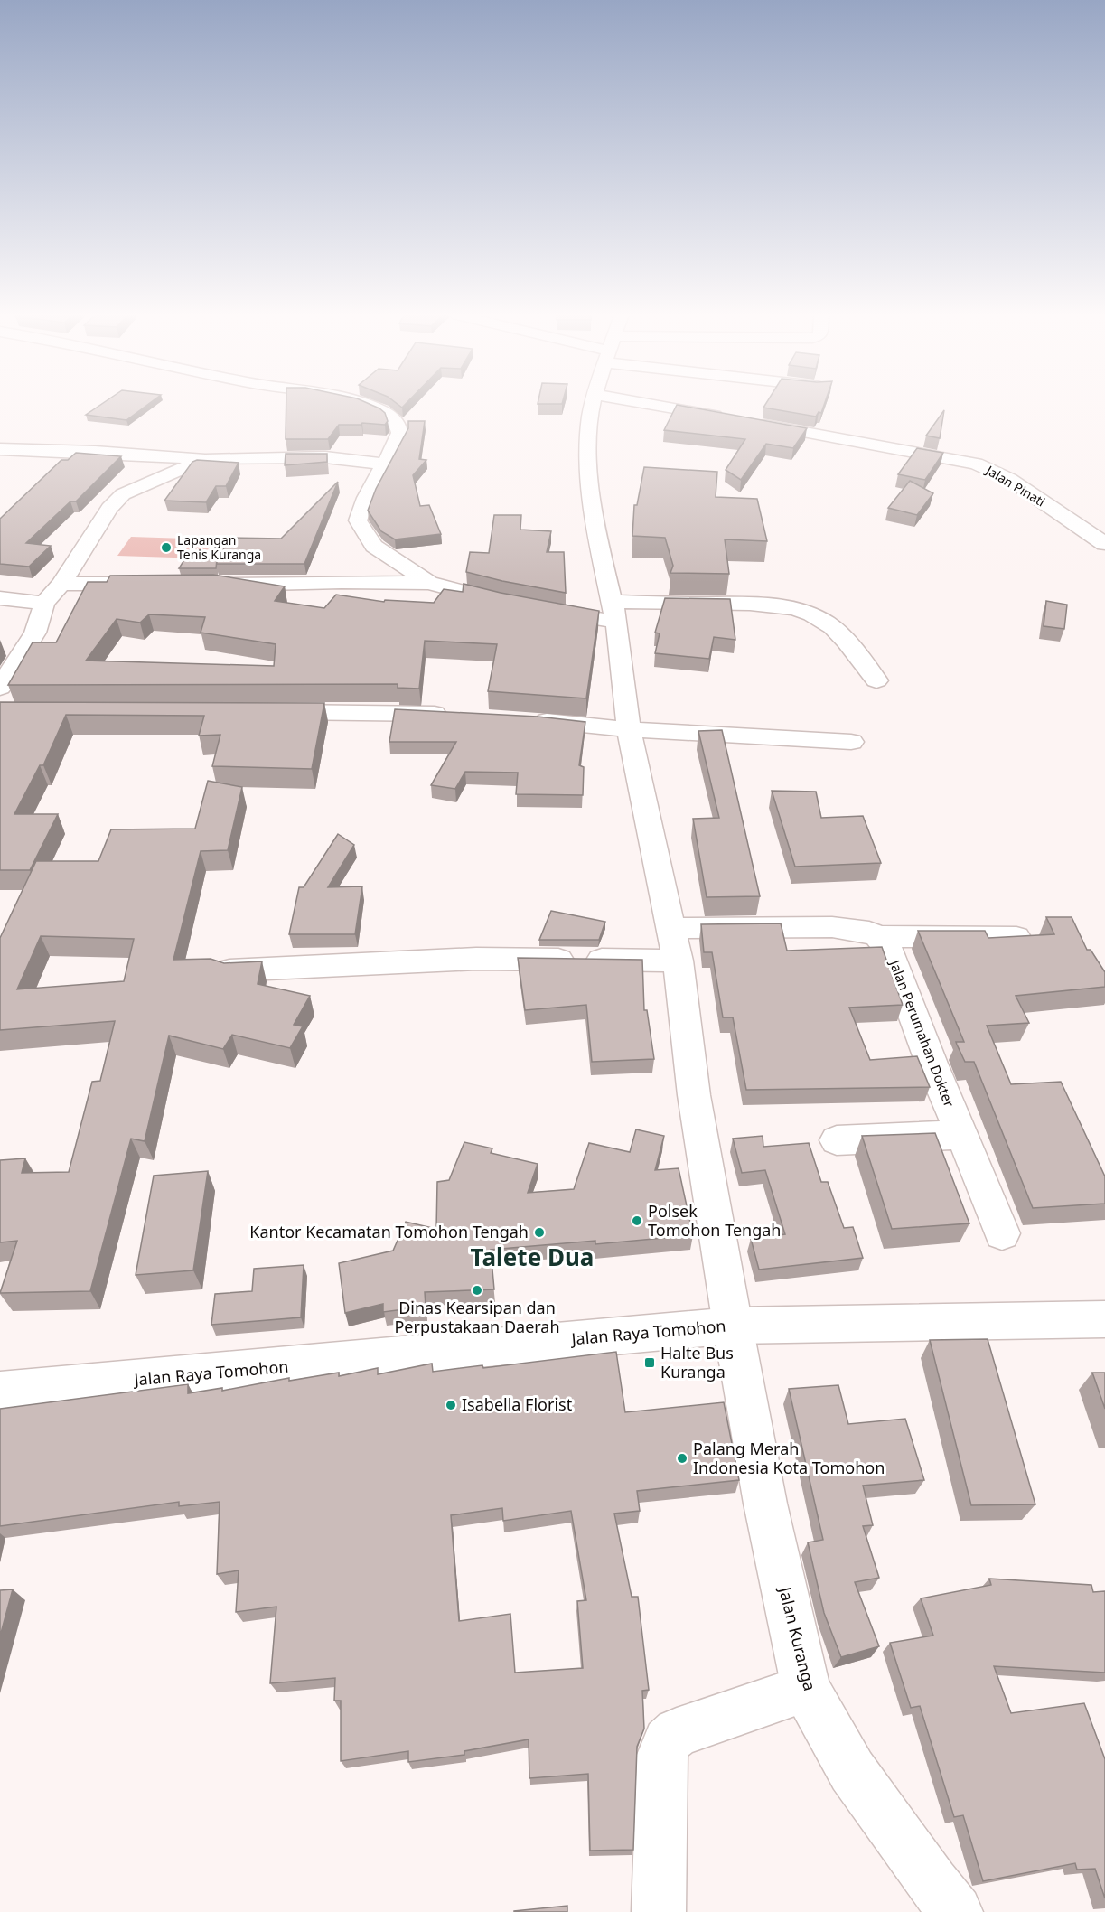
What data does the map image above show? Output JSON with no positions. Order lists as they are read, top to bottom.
{
  "streets": {
    "main road": [
      "Jalan Pinati",
      "Jalan Perumahan Dokter",
      "Jalan Raya Tomohon",
      "Jalan Kuranga"
    ]
  },
  "crossings": [
    ["Jalan Raya Tomohon", "Jalan Kuranga"]
  ],
  "districts": ["Talete Dua"],
  "places": {
    "other": [
      "Lapangan Tenis Kuranga",
      "Polsek Tomohon Tengah",
      "Kantor Kecamatan Tomohon Tengah",
      "Dinas Kearsipan dan Perpustakaan Daerah",
      "Isabella Florist",
      "Palang Merah Indonesia Kota Tomohon"
    ],
    "transit": ["Halte Bus Kuranga"]
  }
}
